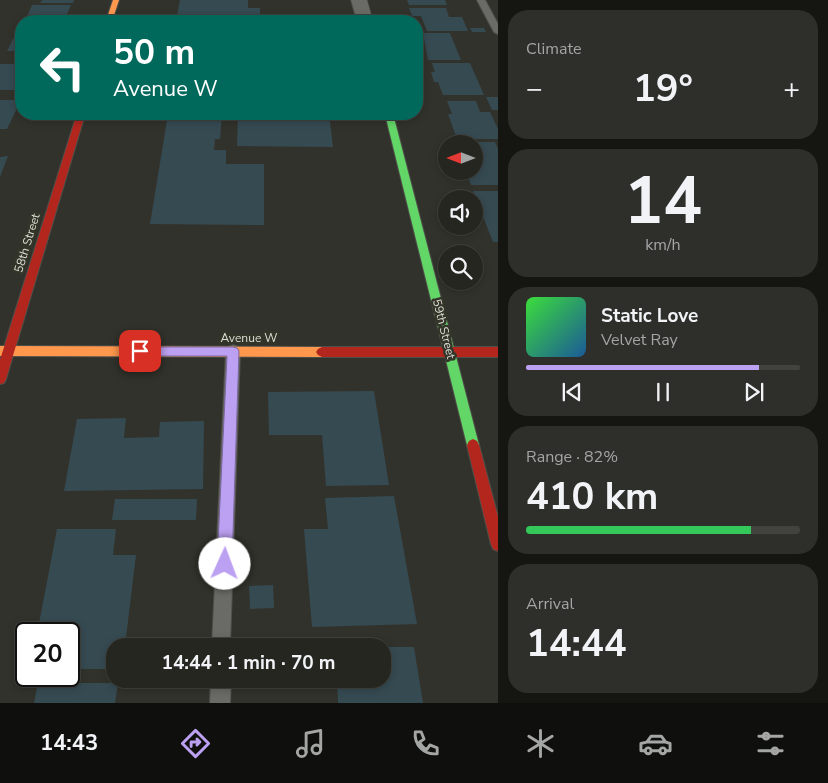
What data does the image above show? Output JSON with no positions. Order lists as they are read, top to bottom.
{
  "streets": {
    "street": ["58th Street", "59th Street", "Avenue W"]
  },
  "crossings": [
    ["58th Street", "Avenue W"],
    ["59th Street", "Avenue W"]
  ],
  "north": "left",
  "page": {
    "tile": [
      "Climate",
      ["14", "km/h"],
      ["Range · 82%", "410 km"],
      ["Arrival", "14:44"]
    ],
    "turn": ["50 m", "Avenue W"],
    "heat": ["−", "19°", "+"],
    "song": ["Static Love", "Velvet Ray"],
    "limit": "20",
    "trip": "14:44 · 1 min · 70 m",
    "tabs": "14:43"
  }
}
